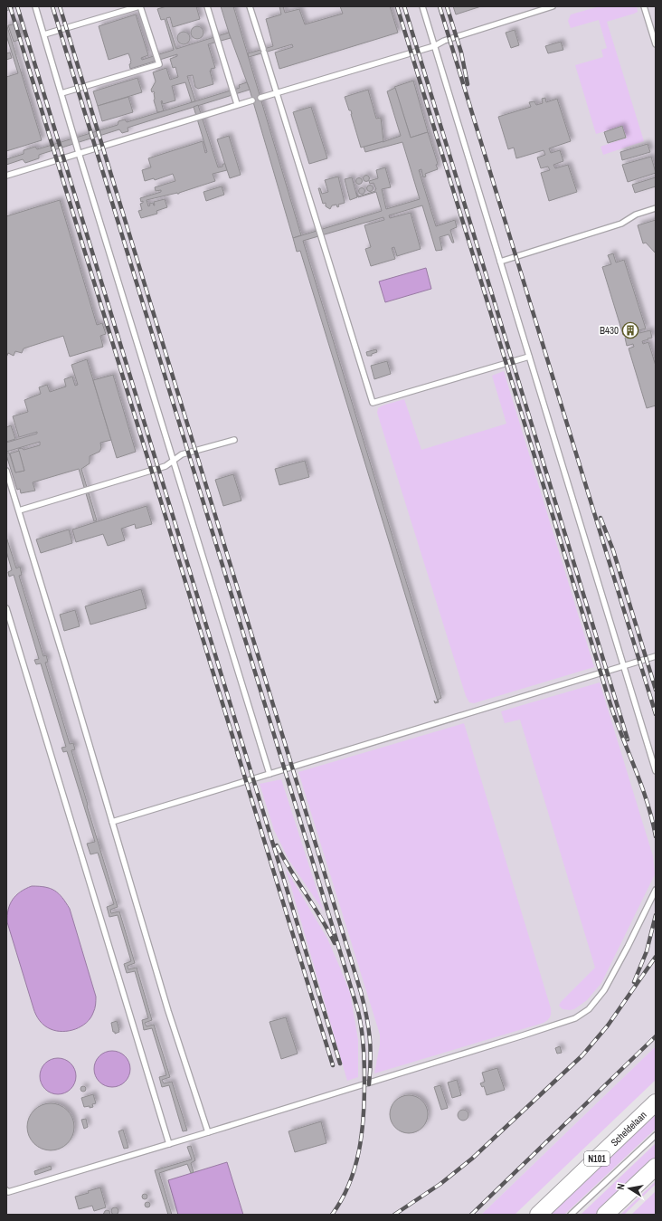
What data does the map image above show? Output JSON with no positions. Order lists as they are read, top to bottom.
{
  "streets": {
    "main road": ["Scheldelaan", "N101"]
  },
  "places": {
    "building": ["B430"]
  },
  "north": "left"
}
